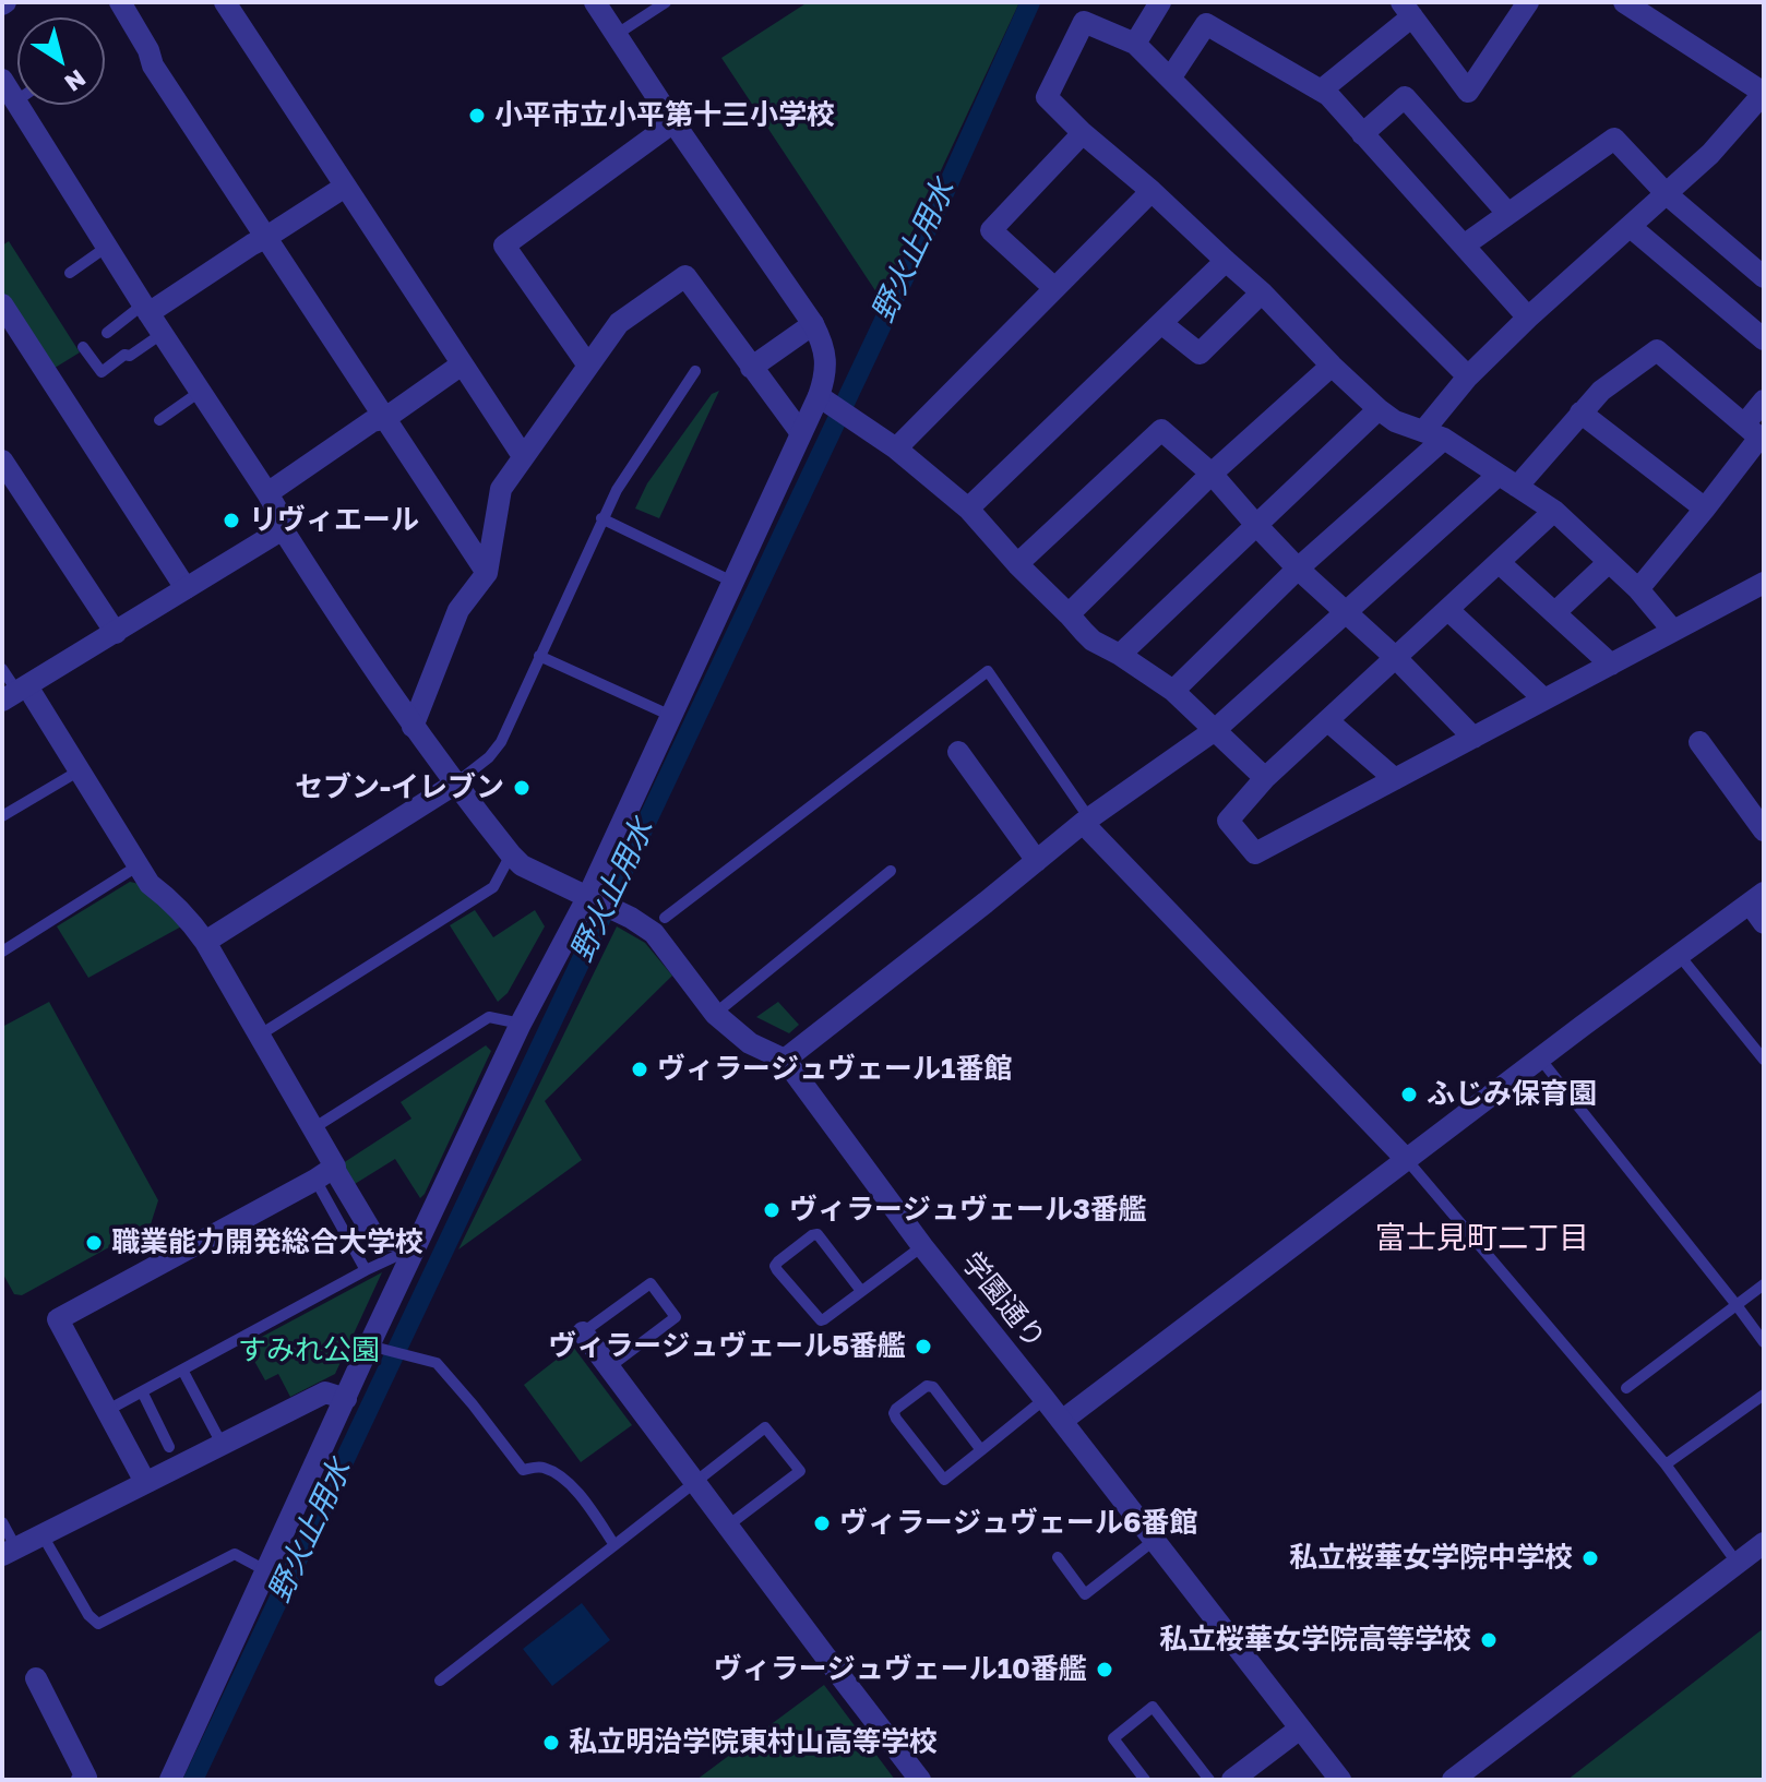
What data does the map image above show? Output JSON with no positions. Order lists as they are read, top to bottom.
{
  "streets": {
    "street": ["学園通り"]
  },
  "districts": ["富士見町二丁目"],
  "water": ["野火止用水"],
  "parks": ["すみれ公園"],
  "places": [
    "小平市立小平第十三小学校",
    "リヴィエール",
    "セブン-イレブン",
    "ヴィラージュヴェール1番館",
    "ふじみ保育園",
    "ヴィラージュヴェール3番艦",
    "職業能力開発総合大学校",
    "ヴィラージュヴェール5番艦",
    "ヴィラージュヴェール6番館",
    "私立桜華女学院中学校",
    "私立桜華女学院高等学校",
    "ヴィラージュヴェール10番艦",
    "私立明治学院東村山高等学校"
  ],
  "north": "bottom right"
}
